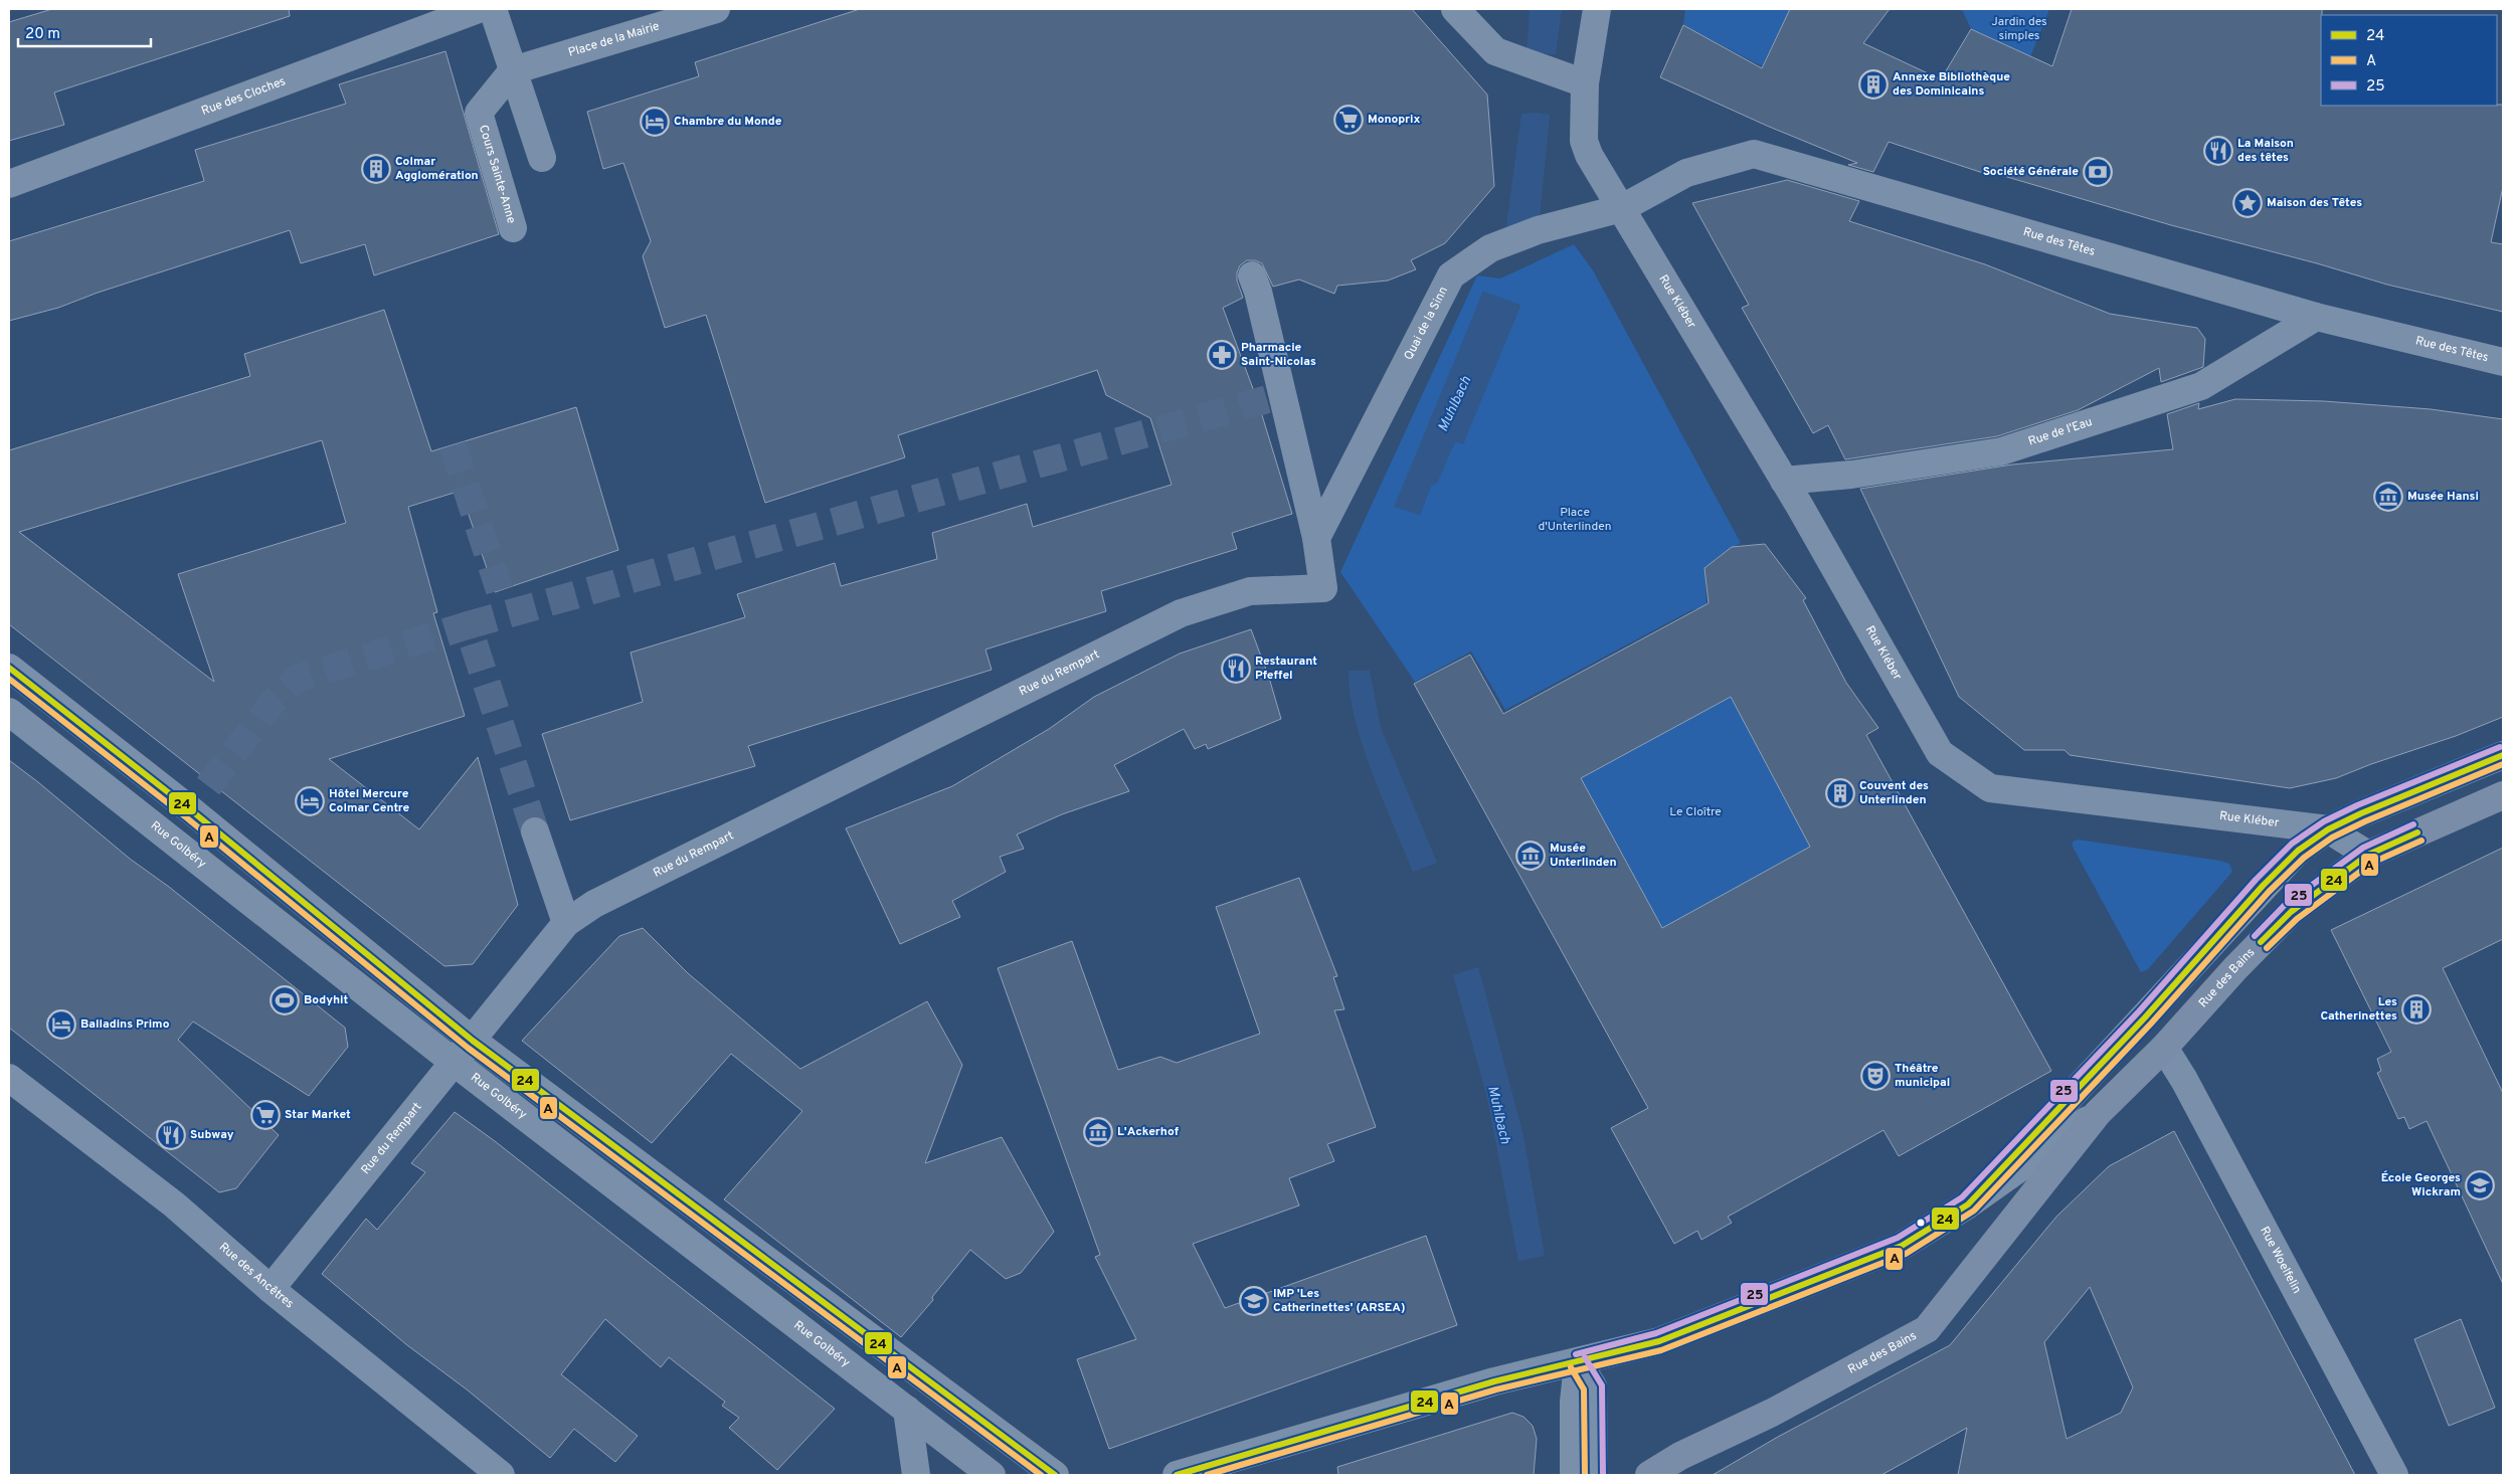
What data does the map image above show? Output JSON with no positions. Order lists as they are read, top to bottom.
{
  "streets": {
    "main road": ["Rue des Bains"],
    "street": [
      "Place de la Mairie",
      "Rue des Cloches",
      "Cours Sainte-Anne",
      "Rue des Têtes",
      "Rue Kléber",
      "Quai de la Sinn",
      "Rue de l'Eau",
      "Rue du Rempart",
      "Rue Golbéry",
      "Rue Woelfelin",
      "Rue des Ancêtres"
    ]
  },
  "crossings": [
    ["Place de la Mairie", "Cours Sainte-Anne"],
    ["Rue des Têtes", "Rue Kléber"],
    ["Rue des Têtes", "Quai de la Sinn"],
    ["Rue des Têtes", "Rue de l'Eau"],
    ["Rue Kléber", "Quai de la Sinn"],
    ["Rue Kléber", "Rue de l'Eau"],
    ["Rue Kléber", "Rue des Bains"],
    ["Quai de la Sinn", "Rue du Rempart"],
    ["Rue du Rempart", "Rue Golbéry"],
    ["Rue du Rempart", "Rue des Ancêtres"],
    ["Rue des Bains", "Rue Woelfelin"]
  ],
  "water": ["Muhlbach"],
  "parks": ["Jardin des simples", "Place d'Unterlinden", "Le Cloître"],
  "places": {
    "building": [
      "Annexe Bibliothèque des Dominicains",
      "Colmar Agglomération",
      "Couvent des Unterlinden",
      "Les Catherinettes"
    ],
    "supermarket": ["Monoprix", "Star Market"],
    "hotel": ["Chambre du Monde", "Hôtel Mercure Colmar Centre", "Balladins Primo"],
    "restaurant": ["La Maison des têtes", "Restaurant Pfeffel", "Subway"],
    "bank": ["Société Générale"],
    "place": ["Maison des Têtes"],
    "pharmacy": ["Pharmacie Saint-Nicolas"],
    "museum": ["Musée Hansi", "Musée Unterlinden", "L'Ackerhof"],
    "sports": ["Bodyhit"],
    "theatre": ["Théâtre municipal"],
    "school or university": ["École Georges Wickram", "IMP 'Les Catherinettes' (ARSEA)"]
  },
  "lines": ["transit line 24", "transit line A", "transit line 25"],
  "legend": ["24", "A", "25"],
  "scale_bar": "20 m"
}
